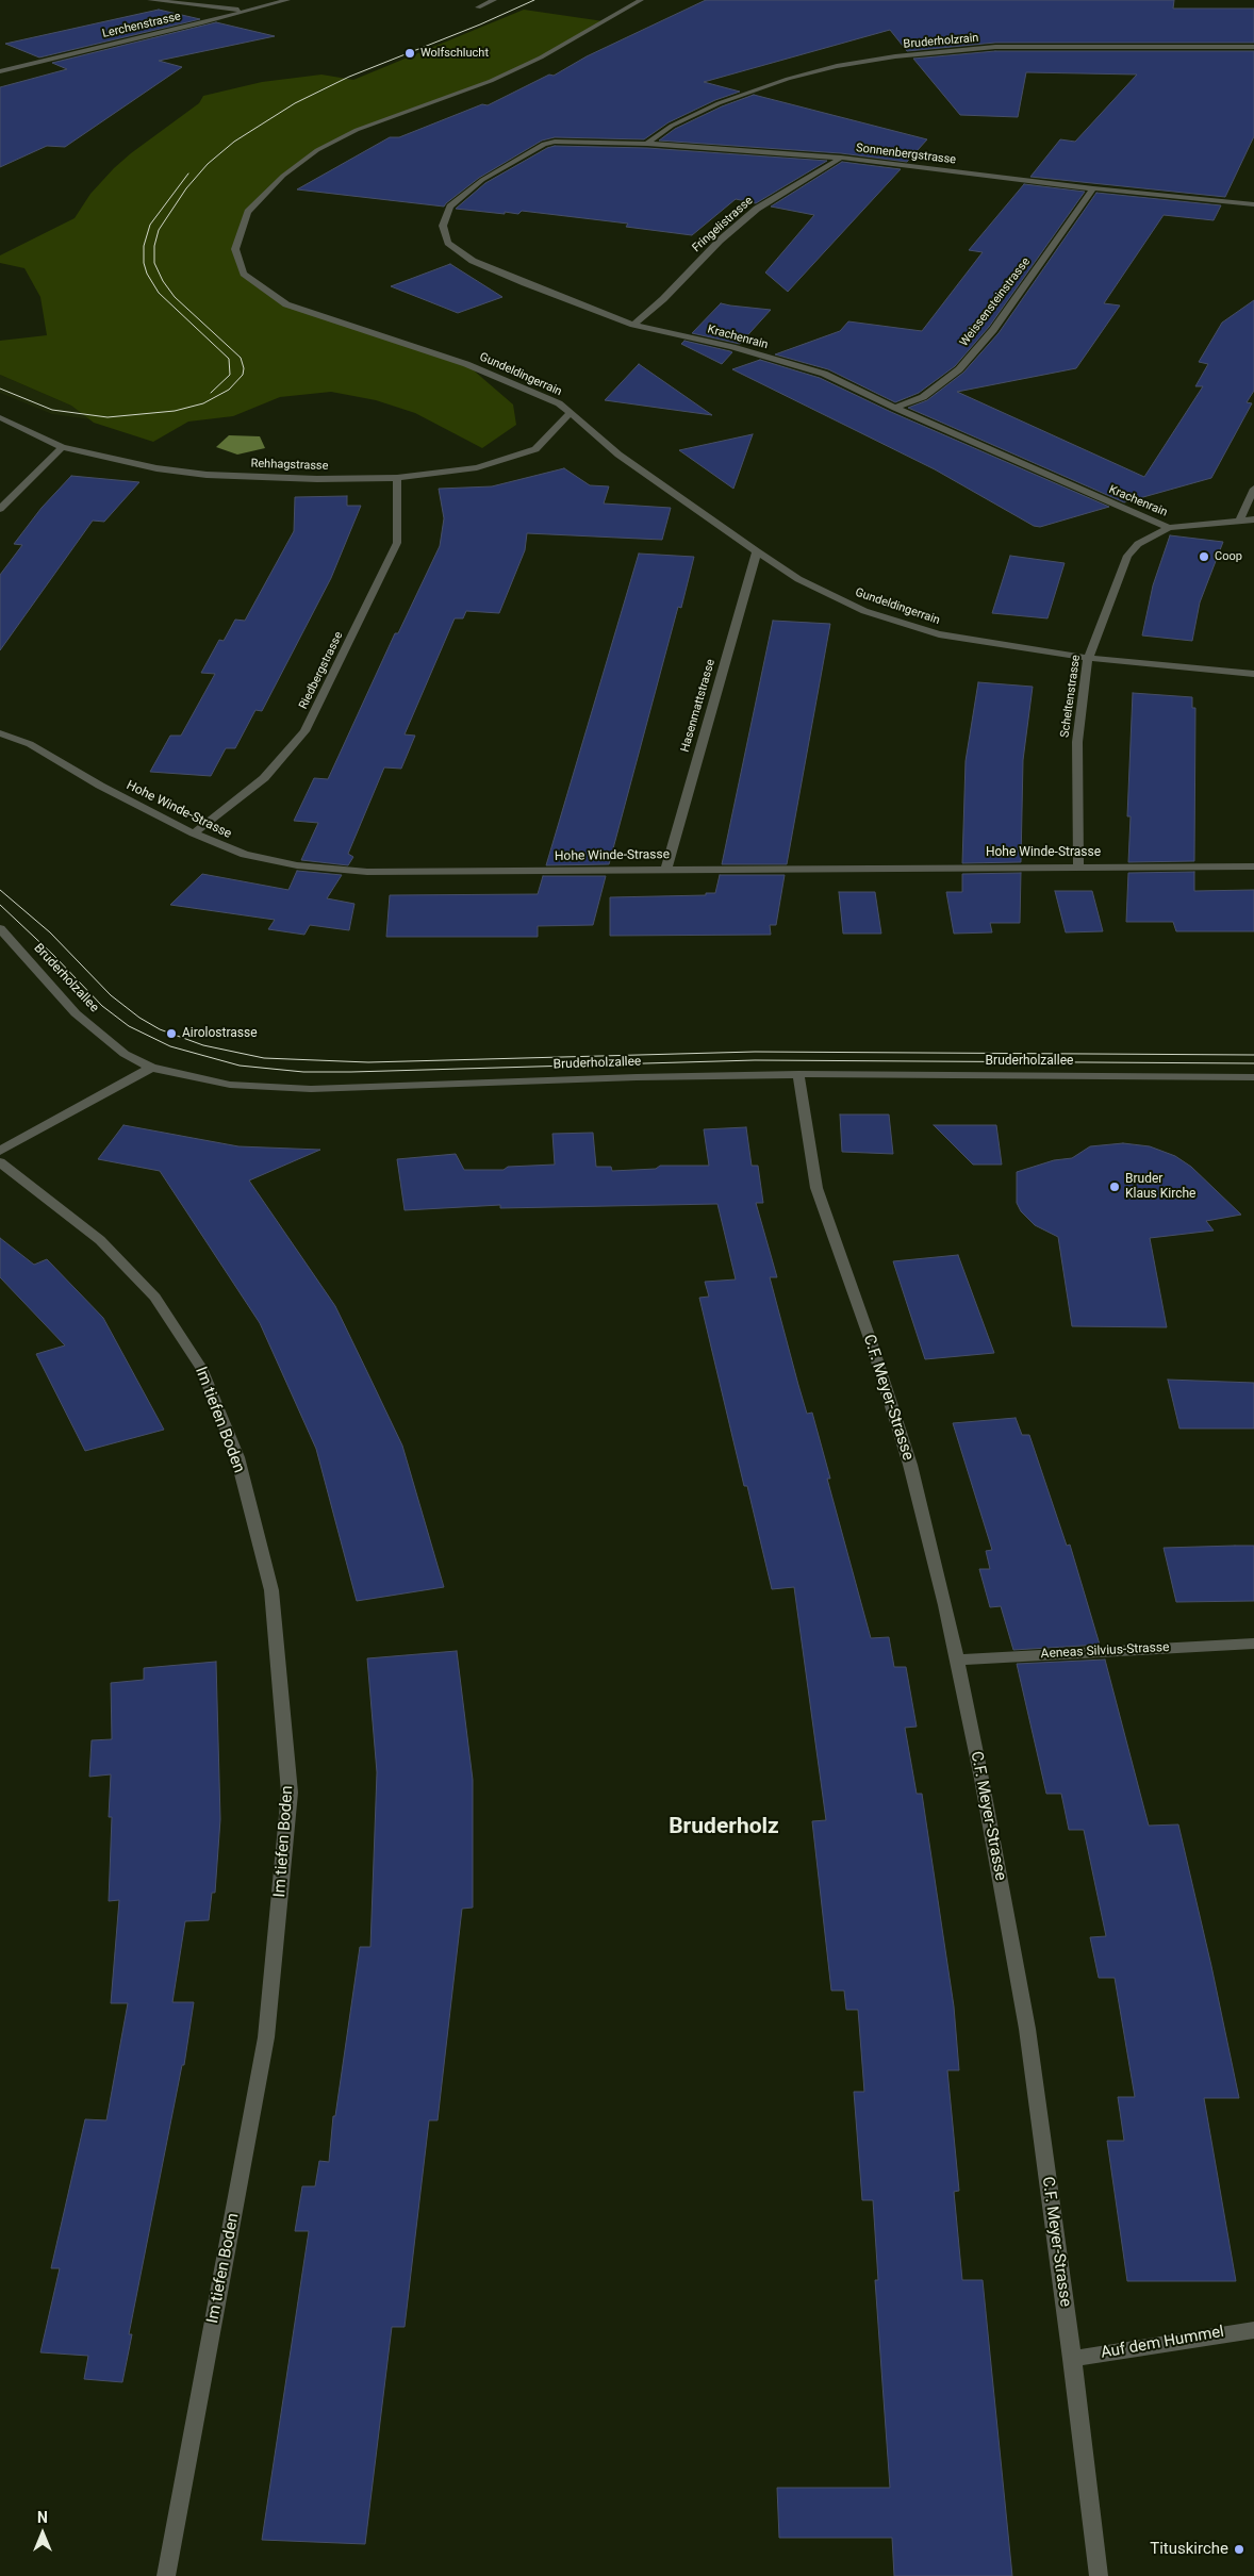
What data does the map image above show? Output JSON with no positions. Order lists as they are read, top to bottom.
{
  "streets": {
    "street": [
      "Lerchenstrasse",
      "Bruderholzrain",
      "Sonnenbergstrasse",
      "Fringelistrasse",
      "Weissensteinstrasse",
      "Krachenrain",
      "Gundeldingerrain",
      "Rehhagstrasse",
      "Riedbergstrasse",
      "Scheltenstrasse",
      "Hasenmattstrasse",
      "Hohe Winde-Strasse",
      "Bruderholzallee",
      "C.F. Meyer-Strasse",
      "Im tiefen Boden",
      "Aeneas Silvius-Strasse",
      "Auf dem Hummel"
    ]
  },
  "crossings": [
    ["Bruderholzrain", "Sonnenbergstrasse"],
    ["Sonnenbergstrasse", "Fringelistrasse"],
    ["Sonnenbergstrasse", "Weissensteinstrasse"],
    ["Sonnenbergstrasse", "Krachenrain"],
    ["Fringelistrasse", "Krachenrain"],
    ["Weissensteinstrasse", "Krachenrain"],
    ["Krachenrain", "Scheltenstrasse"],
    ["Gundeldingerrain", "Rehhagstrasse"],
    ["Gundeldingerrain", "Scheltenstrasse"],
    ["Gundeldingerrain", "Hasenmattstrasse"],
    ["Rehhagstrasse", "Riedbergstrasse"],
    ["Riedbergstrasse", "Hohe Winde-Strasse"],
    ["Scheltenstrasse", "Hohe Winde-Strasse"],
    ["Hasenmattstrasse", "Hohe Winde-Strasse"],
    ["Bruderholzallee", "C.F. Meyer-Strasse"],
    ["C.F. Meyer-Strasse", "Aeneas Silvius-Strasse"],
    ["C.F. Meyer-Strasse", "Auf dem Hummel"]
  ],
  "districts": ["Bruderholz"],
  "places": [
    "Wolfschlucht",
    "Coop",
    "Airolostrasse",
    "Bruder Klaus Kirche",
    "Tituskirche"
  ],
  "north": "top"
}
